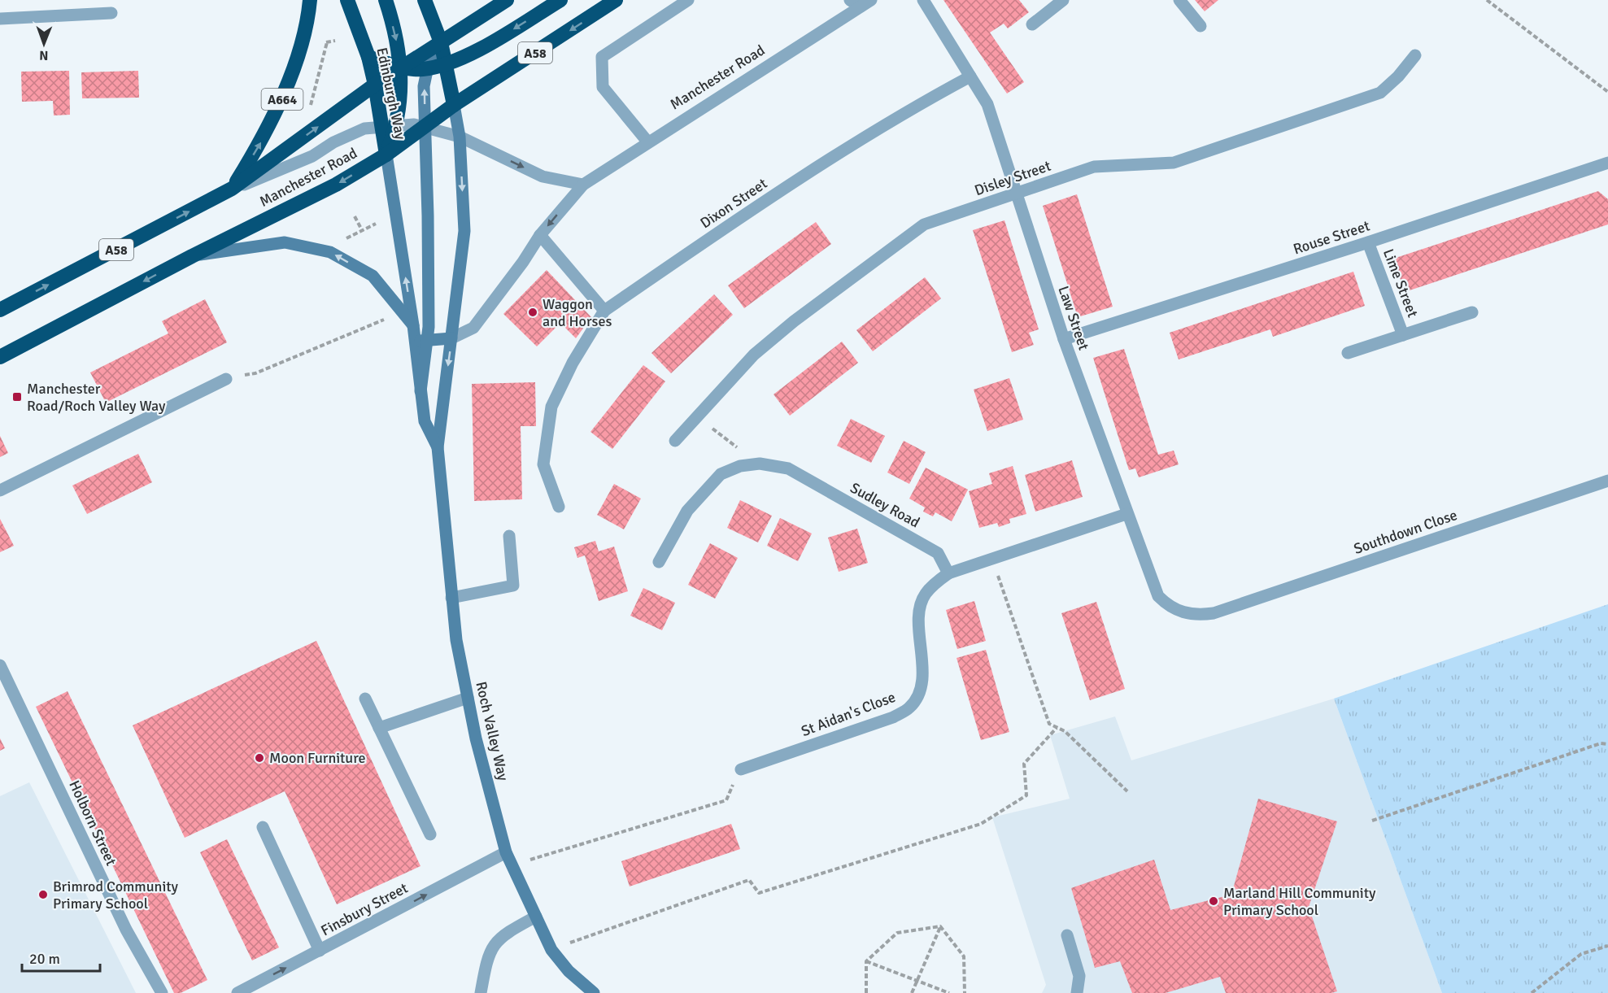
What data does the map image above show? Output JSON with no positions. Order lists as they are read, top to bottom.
{
  "streets": {
    "highway": [
      "A58",
      "Manchester Road",
      "Edinburgh Way",
      "A664"
    ],
    "main road": ["Roch Valley Way"],
    "street": [
      "Disley Street",
      "Dixon Street",
      "Rouse Street",
      "Lime Street",
      "Law Street",
      "Sudley Road",
      "Southdown Close",
      "St Aidan's Close",
      "Holborn Street",
      "Finsbury Street"
    ]
  },
  "crossings": [
    ["Manchester Road", "Edinburgh Way"],
    ["Manchester Road", "A664"],
    ["Disley Street", "Law Street"],
    ["Dixon Street", "Law Street"],
    ["Rouse Street", "Lime Street"],
    ["Rouse Street", "Law Street"],
    ["Law Street", "Southdown Close"],
    ["Sudley Road", "St Aidan's Close"],
    ["Roch Valley Way", "Finsbury Street"]
  ],
  "one_way": ["Finsbury Street"],
  "places": {
    "other": [
      "Waggon and Horses",
      "Moon Furniture",
      "Brimrod Community Primary School",
      "Marland Hill Community Primary School"
    ],
    "transit": ["Manchester Road/Roch Valley Way"]
  },
  "scale_bar": "20 m",
  "north": "bottom"
}
